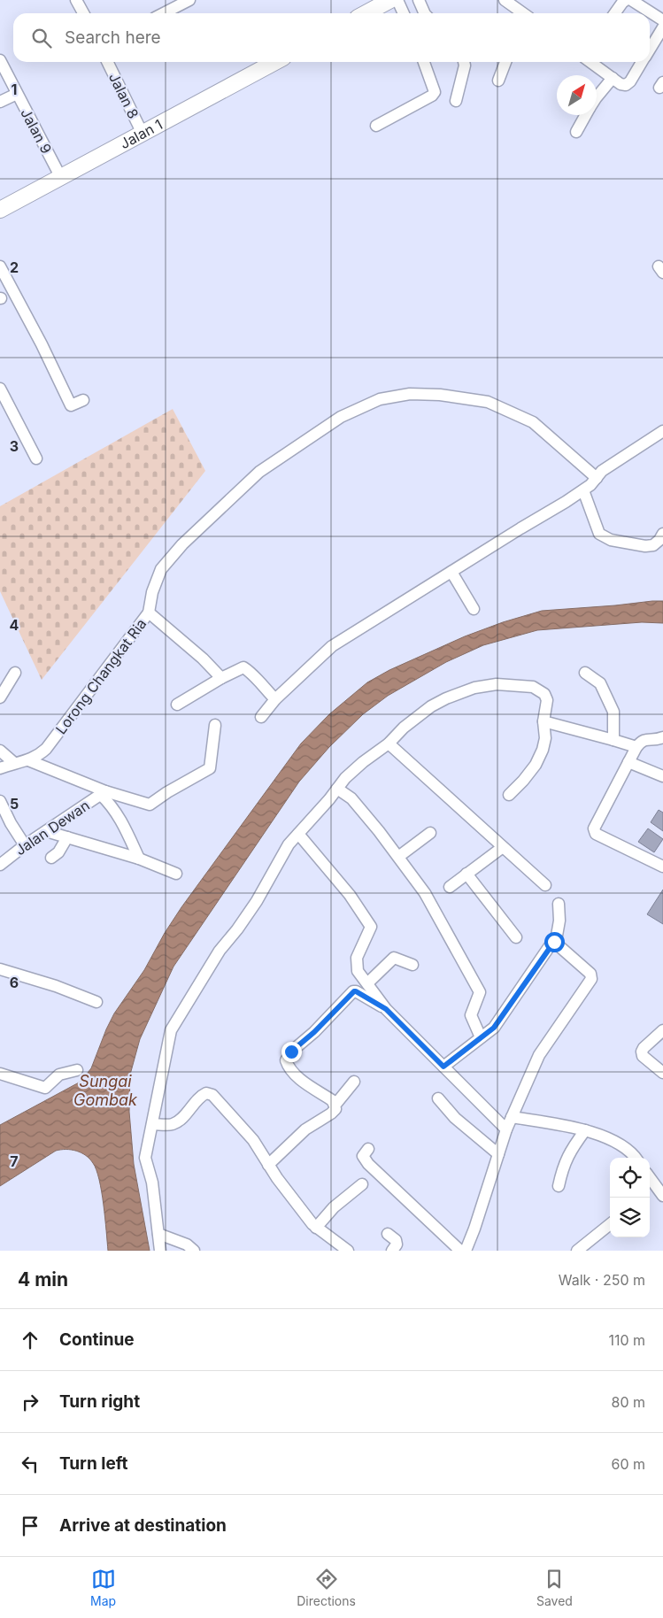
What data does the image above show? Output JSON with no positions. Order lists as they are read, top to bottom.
{
  "streets": {
    "street": [
      "Jalan 8",
      "Jalan 9",
      "Jalan 1",
      "Lorong Changkat Ria",
      "Jalan Dewan"
    ]
  },
  "crossings": [
    ["Jalan 8", "Jalan 1"],
    ["Jalan 9", "Jalan 1"]
  ],
  "water": ["Sungai Gombak"],
  "north": "top right",
  "page": {
    "search": "Search here",
    "heading": ["4 min", "Walk · 250 m"],
    "list": [
      ["Continue", "110 m"],
      ["Turn right", "80 m"],
      ["Turn left", "60 m"],
      "Arrive at destination"
    ],
    "nav": ["Map", "Directions", "Saved"]
  },
  "grid": {
    "rows": [
      "1",
      "2",
      "3",
      "4",
      "5",
      "6",
      "7"
    ]
  }
}
